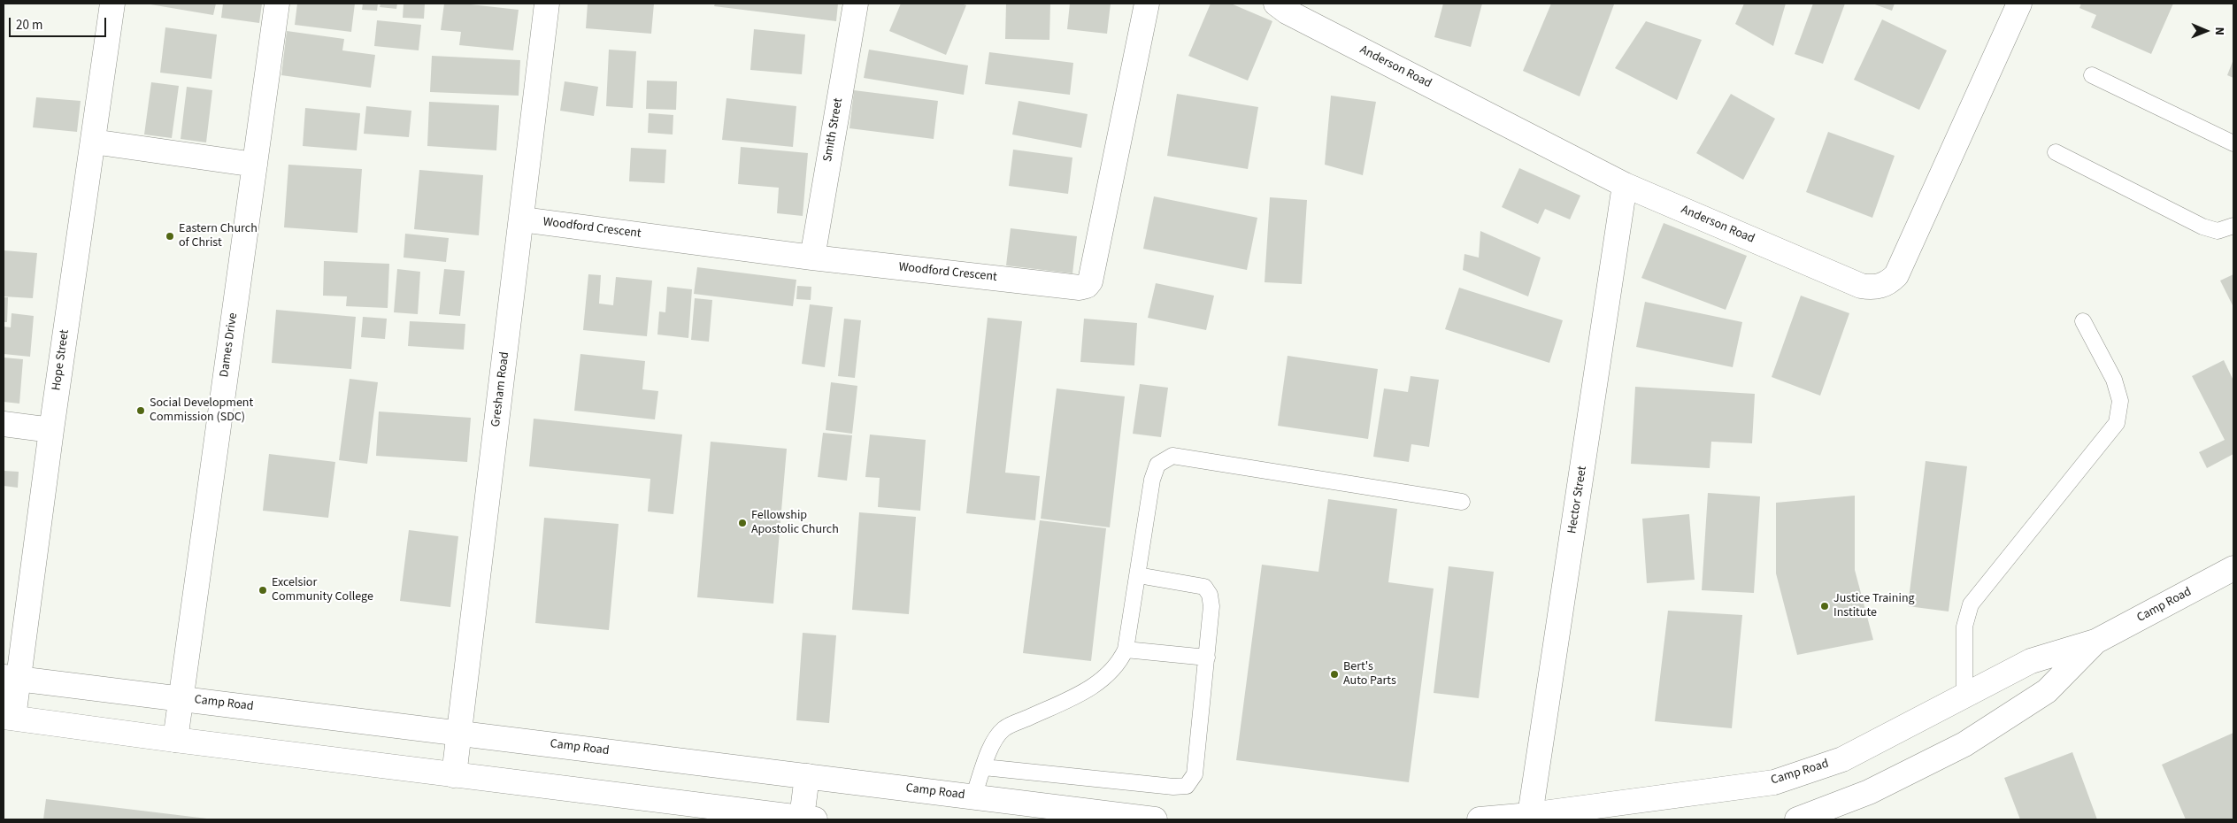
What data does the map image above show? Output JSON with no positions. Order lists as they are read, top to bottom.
{
  "streets": {
    "street": [
      "Anderson Road",
      "Smith Street",
      "Woodford Crescent",
      "Dames Drive",
      "Hope Street",
      "Gresham Road",
      "Hector Street",
      "Camp Road"
    ]
  },
  "crossings": [
    ["Anderson Road", "Hector Street"],
    ["Smith Street", "Woodford Crescent"],
    ["Woodford Crescent", "Gresham Road"],
    ["Dames Drive", "Camp Road"],
    ["Hope Street", "Camp Road"],
    ["Gresham Road", "Camp Road"],
    ["Hector Street", "Camp Road"]
  ],
  "places": [
    "Eastern Church of Christ",
    "Social Development Commission (SDC)",
    "Fellowship Apostolic Church",
    "Excelsior Community College",
    "Justice Training Institute",
    "Bert's Auto Parts"
  ],
  "scale_bar": "20 m",
  "north": "right"
}
